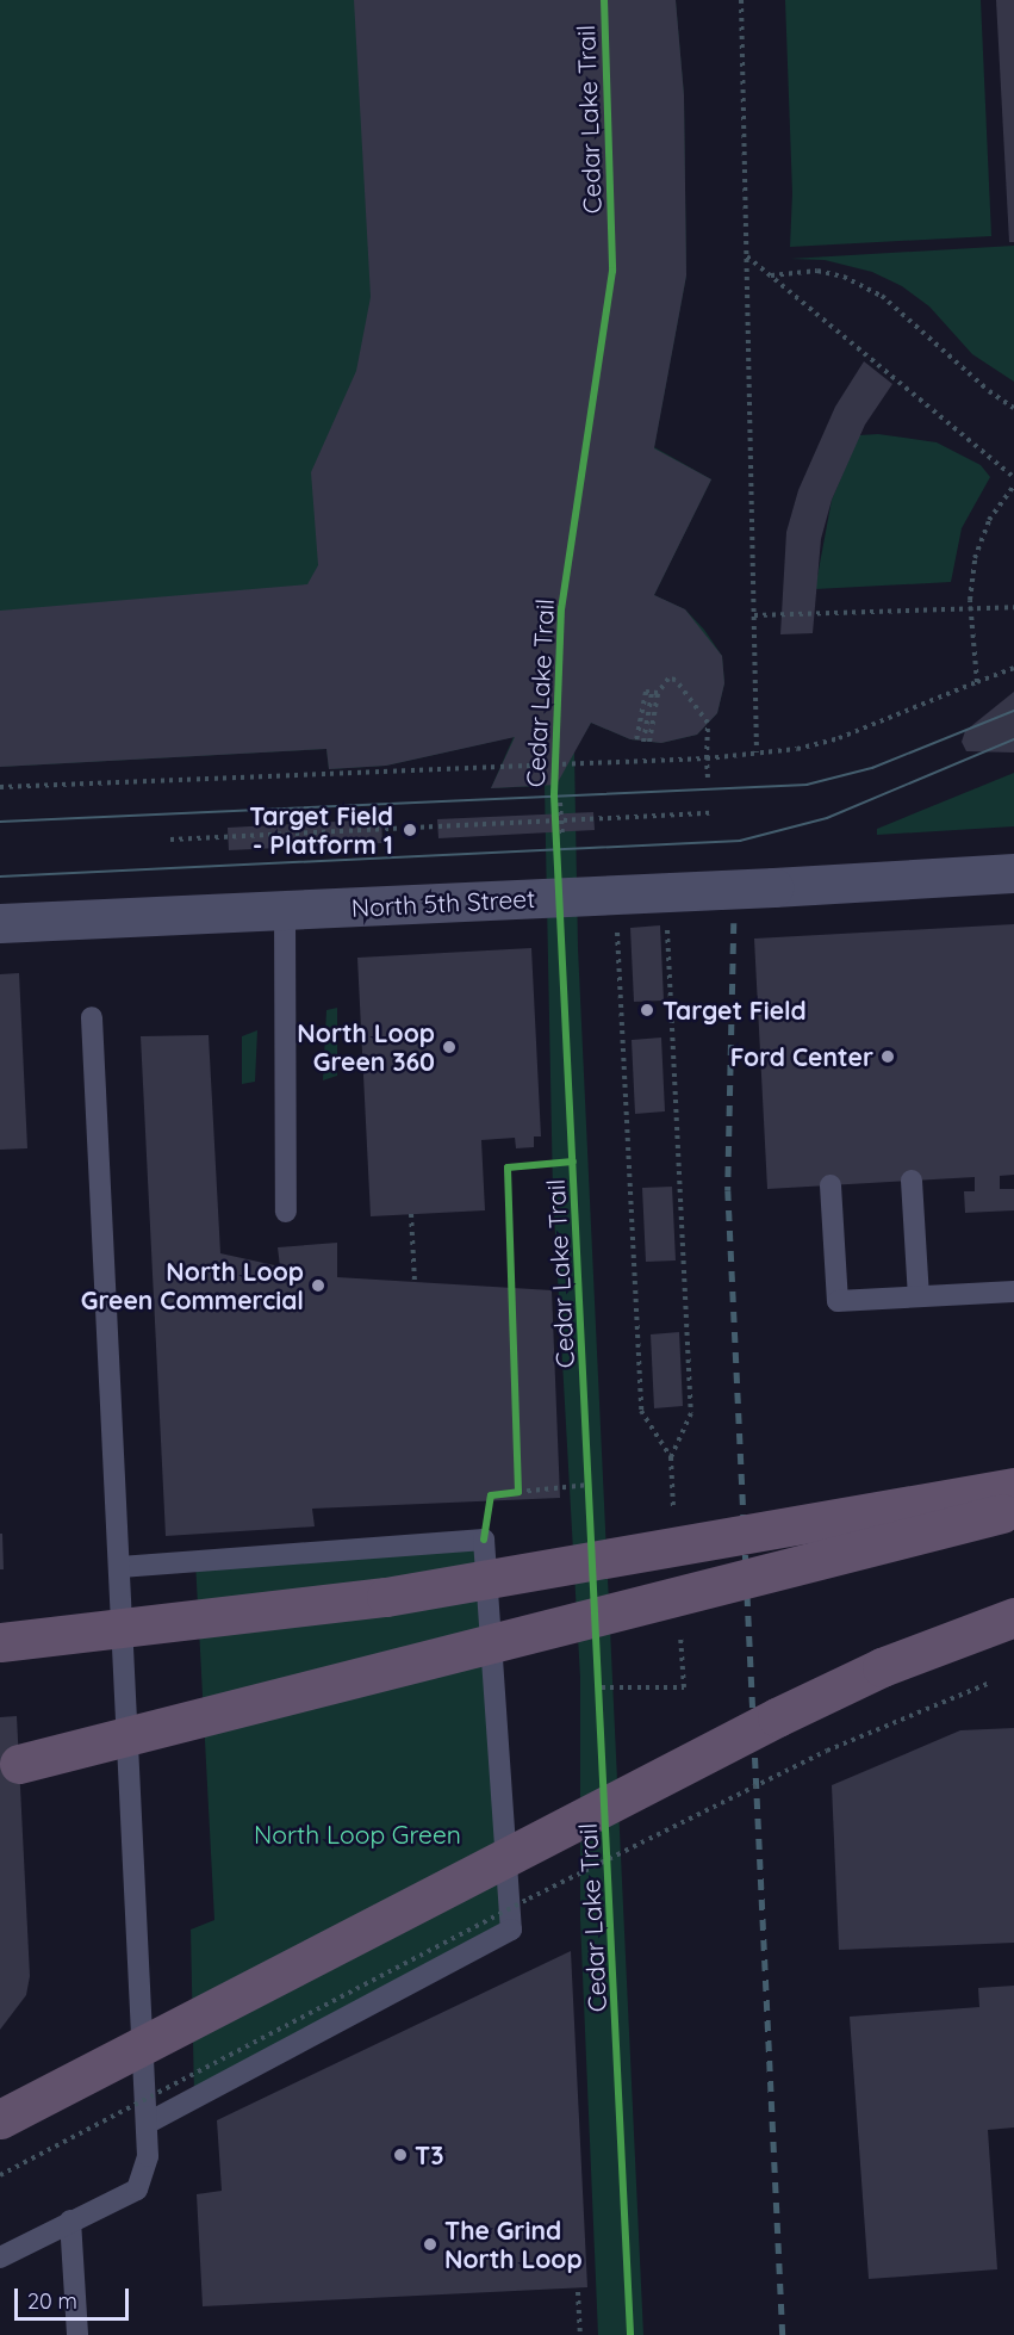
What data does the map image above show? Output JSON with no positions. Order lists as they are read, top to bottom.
{
  "streets": {
    "street": ["North 5th Street"],
    "cycle path": ["Cedar Lake Trail"]
  },
  "parks": ["North Loop Green"],
  "places": [
    "Target Field - Platform 1",
    "Target Field",
    "North Loop Green 360",
    "Ford Center",
    "North Loop Green Commercial",
    "T3",
    "The Grind North Loop"
  ],
  "scale_bar": "20 m"
}
